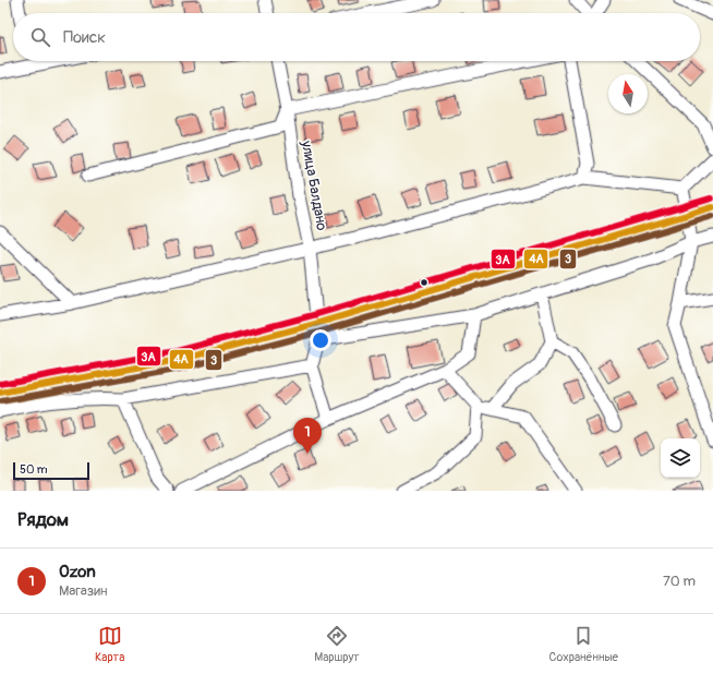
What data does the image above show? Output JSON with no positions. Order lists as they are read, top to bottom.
{
  "streets": {
    "street": ["улица Балдано"]
  },
  "lines": ["transit line 3А", "transit line 4А", "transit line 3"],
  "scale_bar": "50 m",
  "north": "top",
  "page": {
    "search": "Поиск",
    "pins": "1",
    "scale": "50 m",
    "heading": "Рядом",
    "list": [
      {
        "mark": "1",
        "name": "Ozon",
        "note": "Магазин",
        "value": "70 m"
      }
    ],
    "nav": ["Карта", "Маршрут", "Сохранённые"]
  }
}
